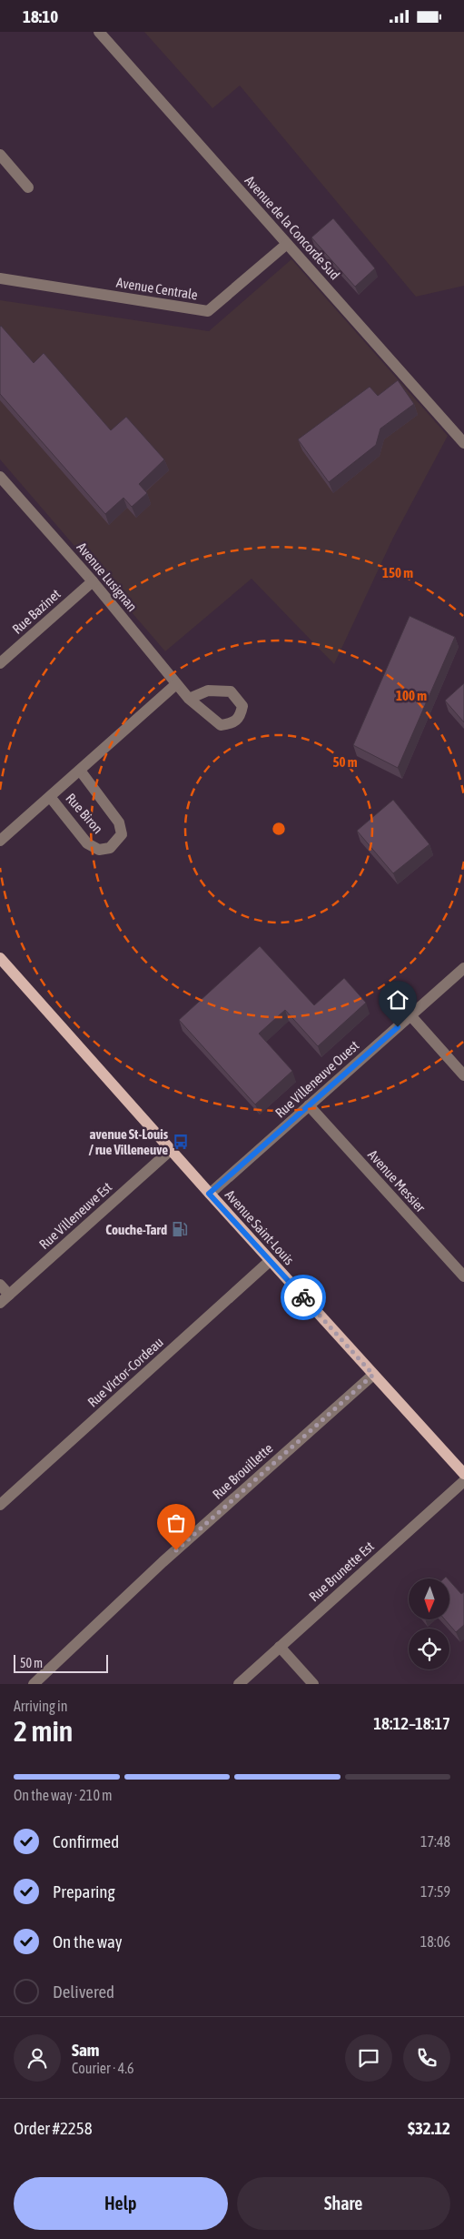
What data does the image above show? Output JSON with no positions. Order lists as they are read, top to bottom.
{
  "streets": {
    "main road": ["Avenue Saint-Louis"],
    "street": [
      "Avenue de la Concorde Sud",
      "Avenue Centrale",
      "Avenue Lusignan",
      "Rue Bazinet",
      "Rue Biron",
      "Rue Villeneuve Ouest",
      "Avenue Messier",
      "Rue Villeneuve Est",
      "Rue Victor-Cordeau",
      "Rue Brouillette",
      "Rue Brunette Est"
    ]
  },
  "crossings": [
    ["Avenue de la Concorde Sud", "Avenue Centrale"],
    ["Avenue Lusignan", "Rue Bazinet"],
    ["Avenue Lusignan", "Rue Biron"],
    ["Rue Villeneuve Ouest", "Avenue Messier"],
    ["Rue Villeneuve Ouest", "Avenue Saint-Louis"],
    ["Rue Villeneuve Est", "Avenue Saint-Louis"],
    ["Avenue Saint-Louis", "Rue Victor-Cordeau"],
    ["Avenue Saint-Louis", "Rue Brouillette"]
  ],
  "places": {
    "bus stop": ["avenue St-Louis / rue Villeneuve"],
    "fuel station": ["Couche-Tard"]
  },
  "scale_bar": "50 m",
  "north": "bottom",
  "page": {
    "status": "18:10",
    "scale": "50 m",
    "heading": ["2 min", "Arriving in", "18:12–18:17"],
    "panel": [
      "Sam",
      "Courier · 4.6",
      "Order #2258",
      "$32.12"
    ],
    "bar": "On the way · 210 m",
    "list": [
      ["Confirmed", "17:48"],
      ["Preparing", "17:59"],
      ["On the way", "18:06"],
      "Delivered"
    ],
    "buttons": ["Help", "Share"]
  },
  "rings": ["150 m", "100 m", "50 m"]
}
